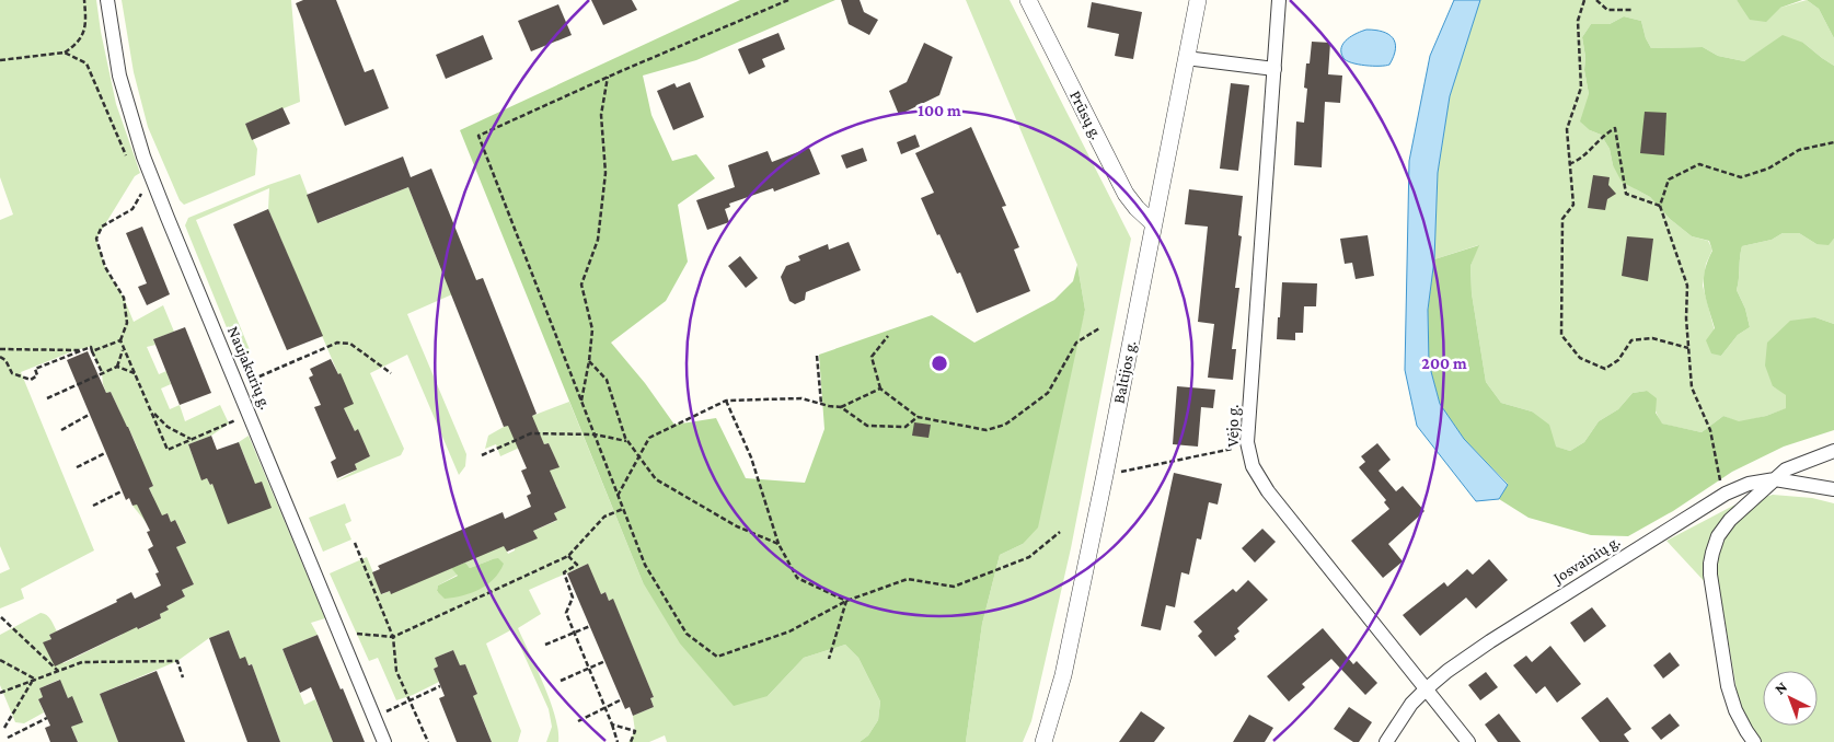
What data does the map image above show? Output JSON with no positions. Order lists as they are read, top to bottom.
{
  "streets": {
    "street": [
      "Prūsų g.",
      "Naujakurių g.",
      "Baltijos g.",
      "Vėjo g.",
      "Josvainių g."
    ]
  },
  "crossings": [
    ["Prūsų g.", "Baltijos g."],
    ["Vėjo g.", "Josvainių g."]
  ],
  "north": "top left",
  "rings": ["100 m", "200 m"]
}
